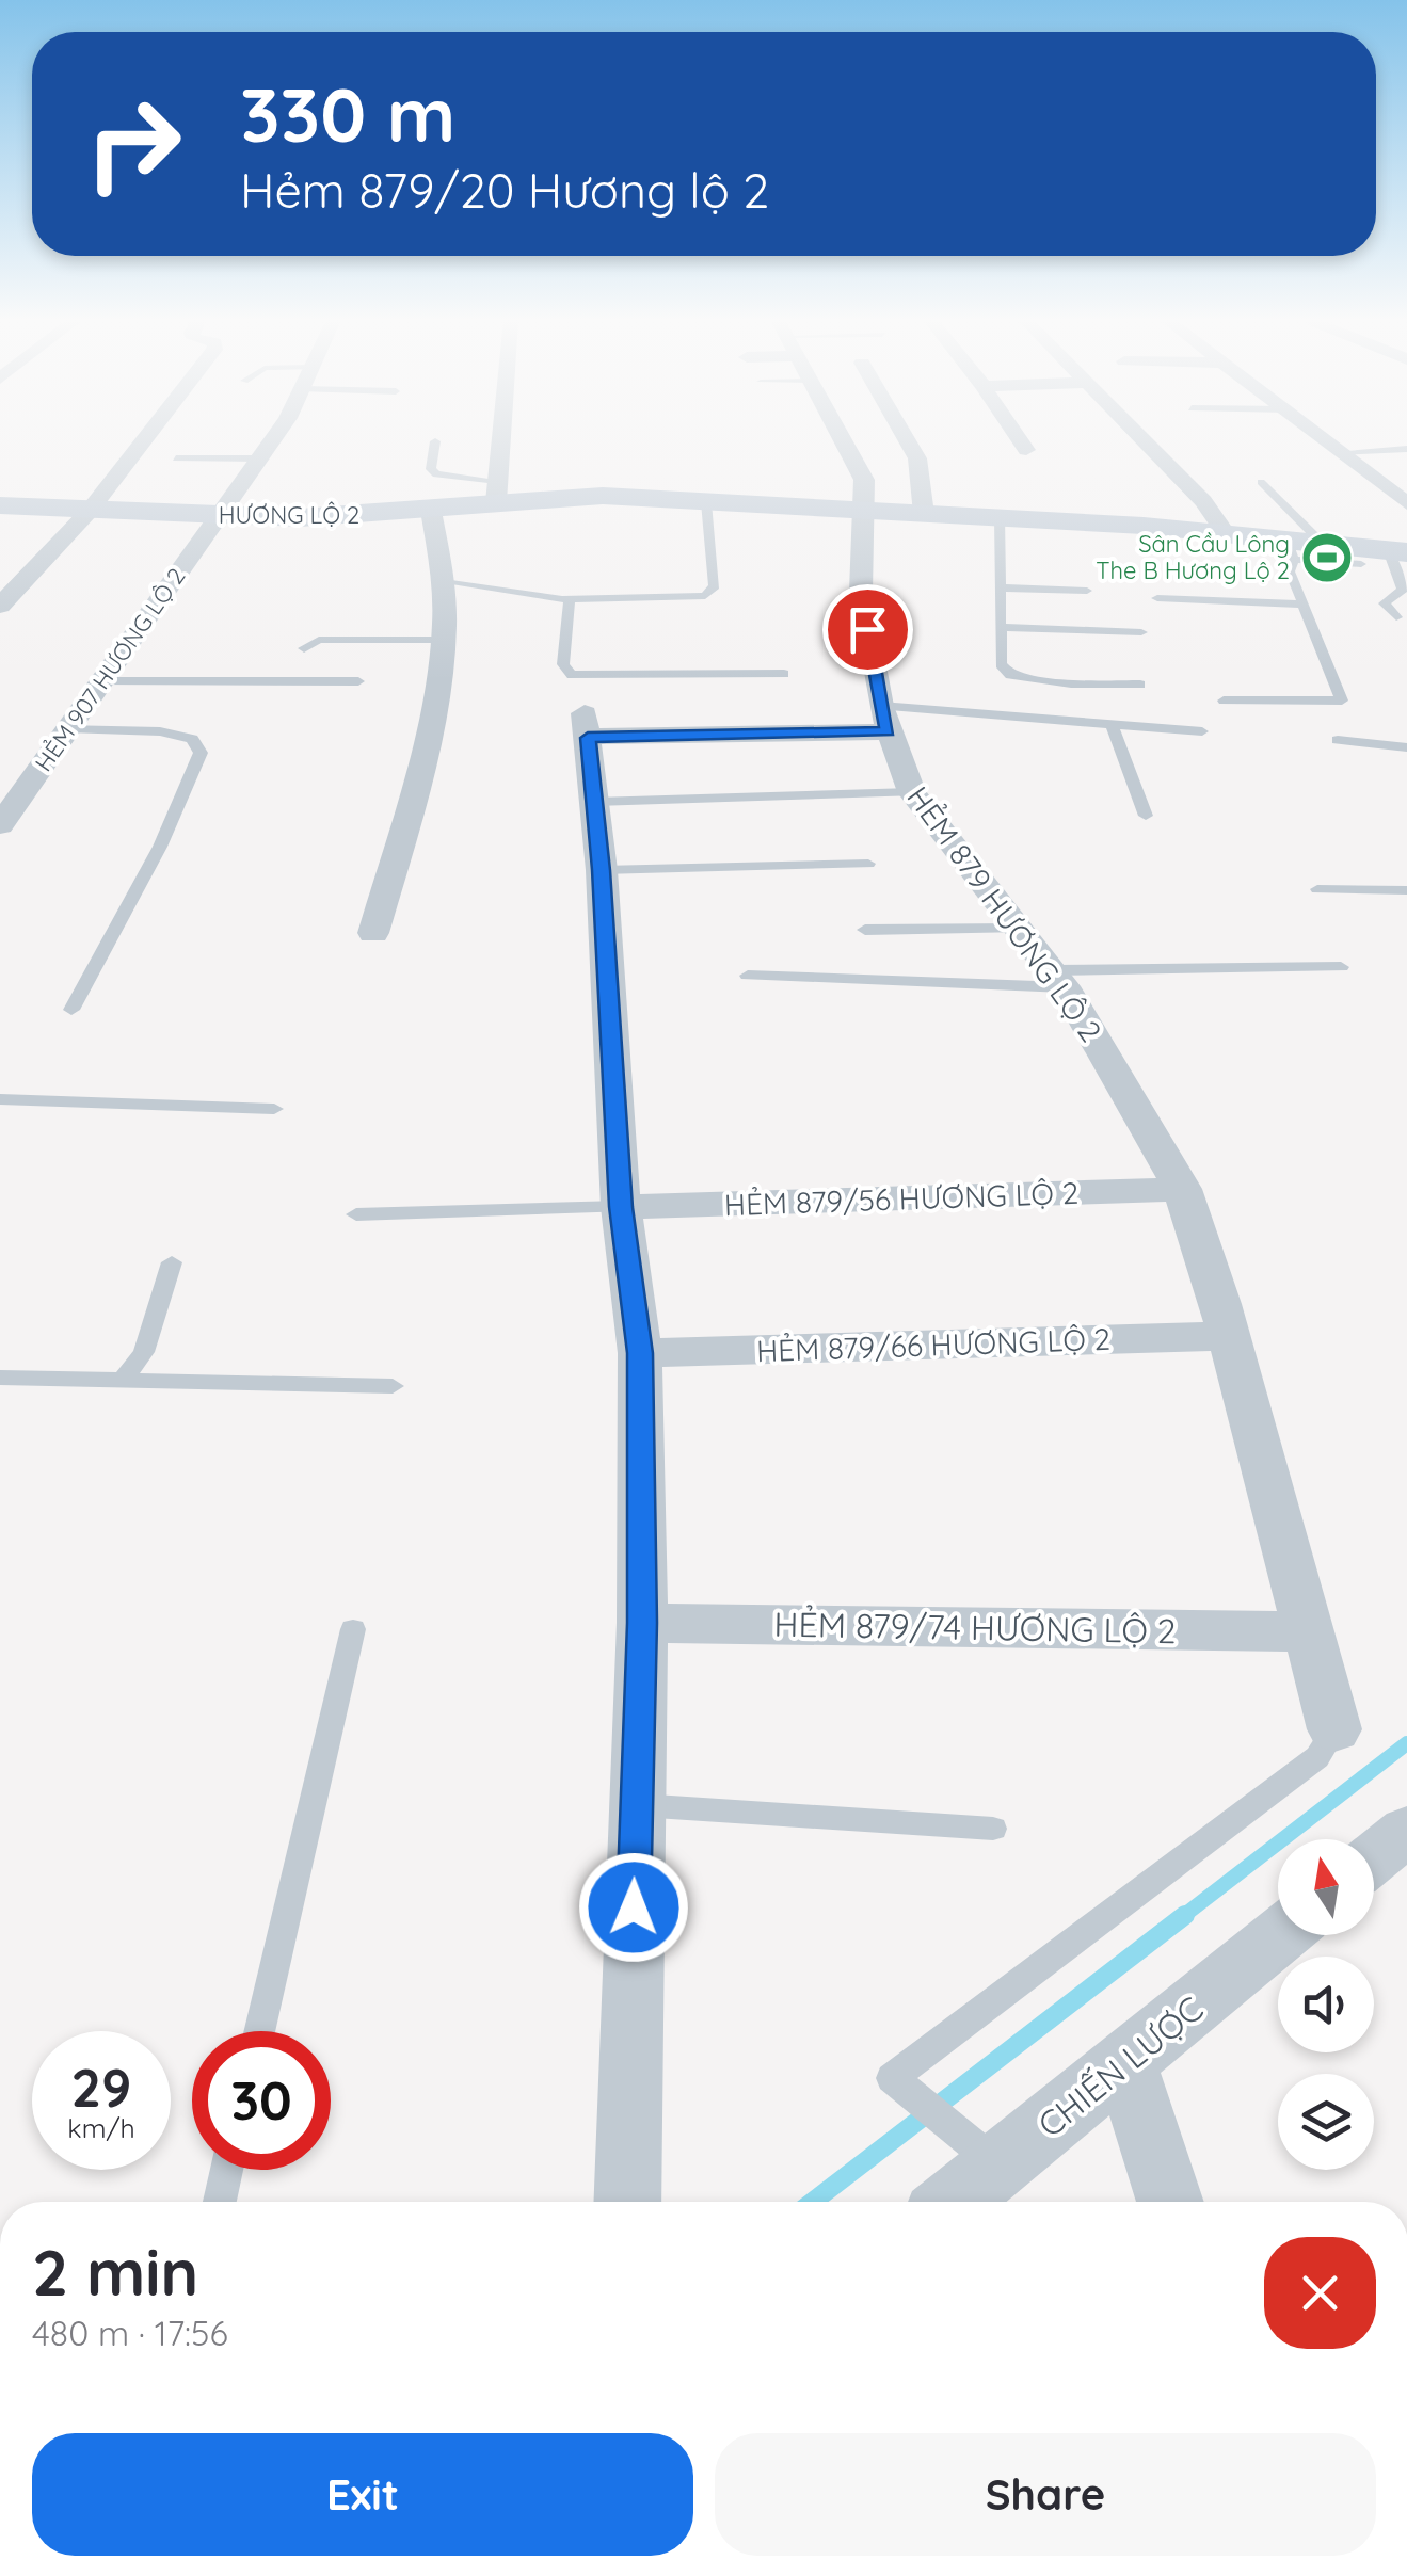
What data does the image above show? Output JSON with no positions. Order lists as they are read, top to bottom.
{
  "streets": {
    "main road": ["HƯƠNG LỘ 2"],
    "street": [
      "HẺM 907 HƯƠNG LỘ 2",
      "HẺM 879 HƯƠNG LỘ 2",
      "HẺM 879/56 HƯƠNG LỘ 2",
      "HẺM 879/66 HƯƠNG LỘ 2",
      "HẺM 879/74 HƯƠNG LỘ 2",
      "CHIẾN LƯỢC"
    ]
  },
  "crossings": [
    ["HƯƠNG LỘ 2", "HẺM 907 HƯƠNG LỘ 2"],
    ["HƯƠNG LỘ 2", "HẺM 879 HƯƠNG LỘ 2"],
    ["HẺM 879 HƯƠNG LỘ 2", "HẺM 879/56 HƯƠNG LỘ 2"],
    ["HẺM 879 HƯƠNG LỘ 2", "HẺM 879/66 HƯƠNG LỘ 2"],
    ["HẺM 879 HƯƠNG LỘ 2", "HẺM 879/74 HƯƠNG LỘ 2"]
  ],
  "places": {
    "sports": ["Sân Cầu Lông The B Hương Lộ 2"]
  },
  "north": "top",
  "page": {
    "turn": ["330 m", "Hẻm 879/20 Hương lộ 2"],
    "speed": "29 km/h",
    "limit": "30",
    "heading": ["2 min", "480 m · 17:56"],
    "buttons": ["Exit", "Share"]
  }
}
